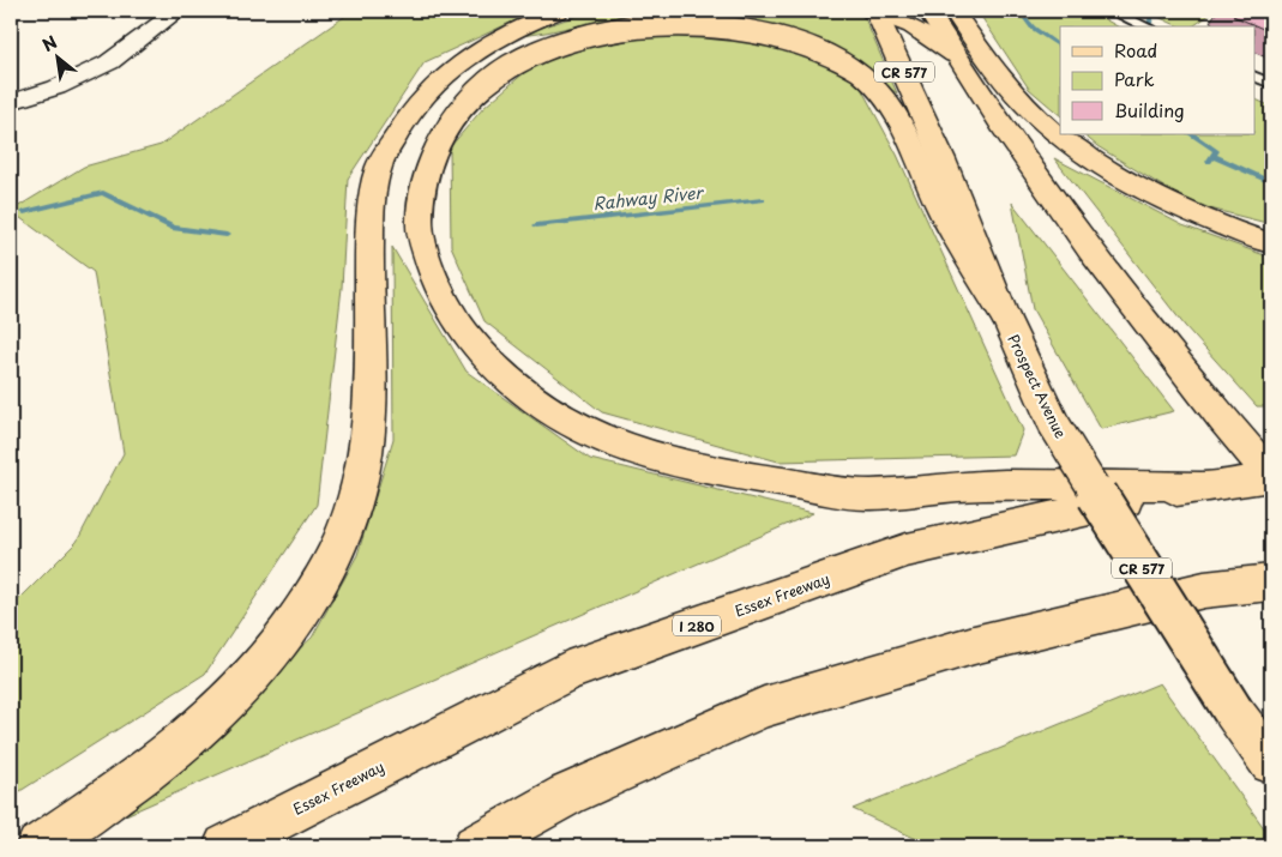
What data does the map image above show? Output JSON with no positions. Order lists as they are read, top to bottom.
{
  "streets": {
    "main road": [
      "CR 577",
      "Prospect Avenue",
      "Essex Freeway",
      "I 280"
    ]
  },
  "crossings": [
    ["CR 577", "Essex Freeway"]
  ],
  "water": ["Rahway River"],
  "legend": ["Road", "Park", "Building"],
  "north": "top left"
}
